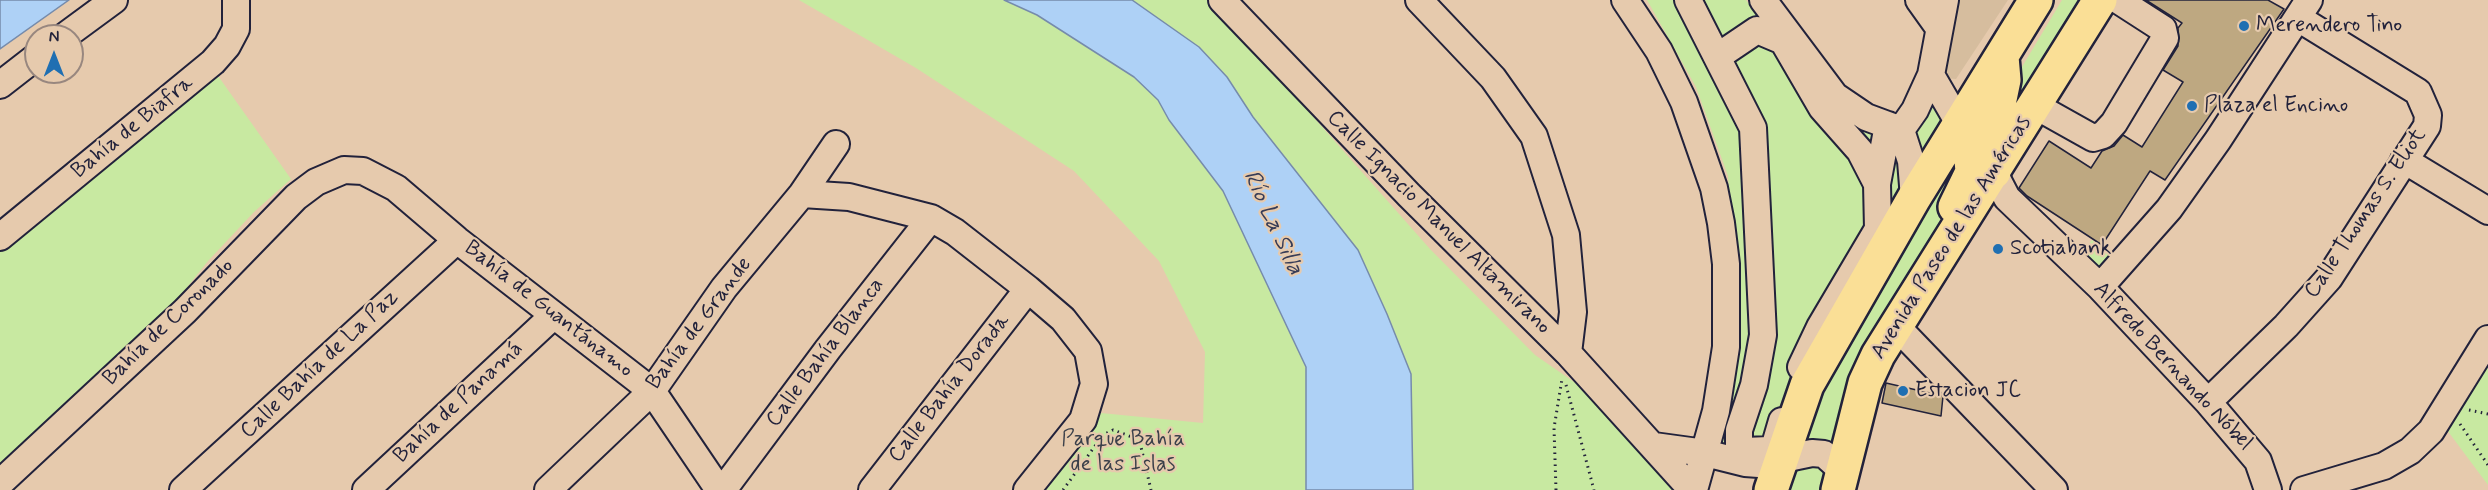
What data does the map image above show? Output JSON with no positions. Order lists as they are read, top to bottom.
{
  "streets": {
    "main road": ["Avenida Paseo de las Américas"],
    "street": [
      "Bahía de Biafra",
      "Calle Thomas S. Eliot",
      "Calle Ignacio Manuel Altamirano",
      "Bahía de Guantánamo",
      "Bahía de Coronado",
      "Bahía de Grande",
      "Calle Bahía Blanca",
      "Calle Bahía de La Paz",
      "Alfredo Bernando Nóbel",
      "Calle Bahía Dorada",
      "Bahía de Panamá"
    ]
  },
  "crossings": [
    ["Calle Thomas S. Eliot", "Alfredo Bernando Nóbel"],
    ["Avenida Paseo de las Américas", "Alfredo Bernando Nóbel"],
    ["Bahía de Guantánamo", "Bahía de Coronado"],
    ["Bahía de Guantánamo", "Bahía de Grande"],
    ["Bahía de Guantánamo", "Calle Bahía de La Paz"],
    ["Bahía de Guantánamo", "Bahía de Panamá"]
  ],
  "water": ["Río La Silla"],
  "parks": ["Parque Bahía de las Islas"],
  "places": [
    "Merendero Tino",
    "Plaza el Encino",
    "Scotiabank",
    "Estacion JC"
  ],
  "north": "top"
}
